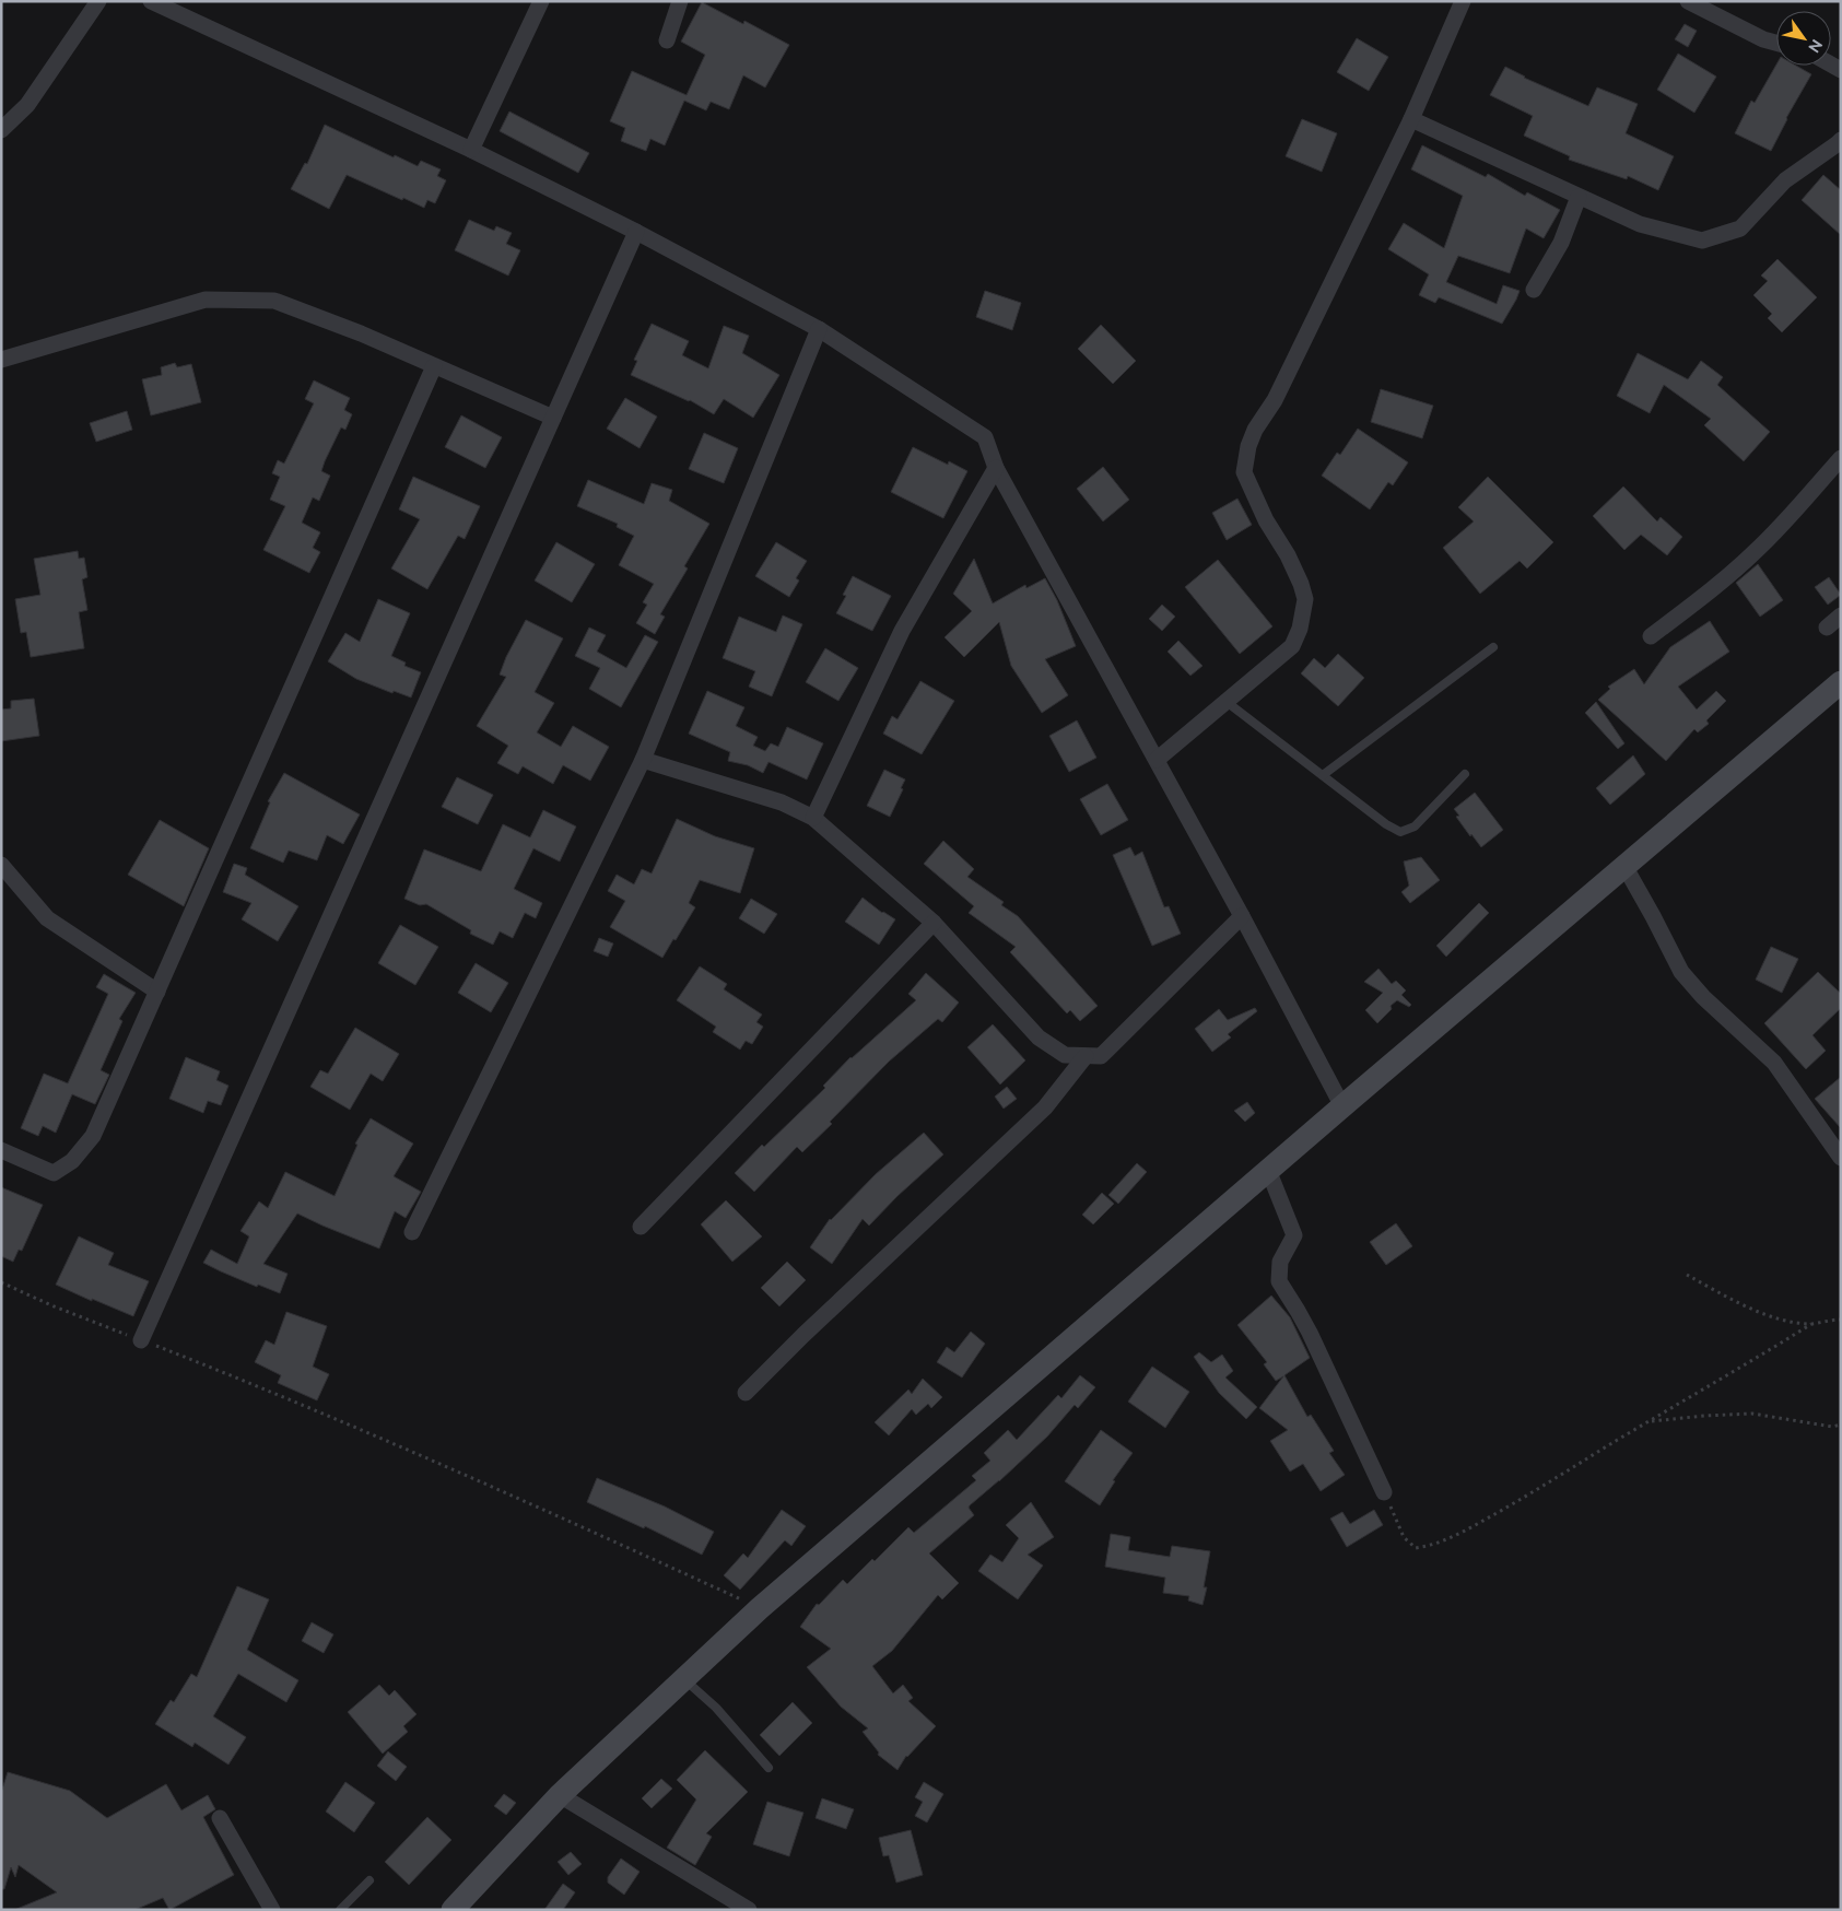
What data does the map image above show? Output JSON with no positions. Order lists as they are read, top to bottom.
{
  "north": "bottom right"
}
